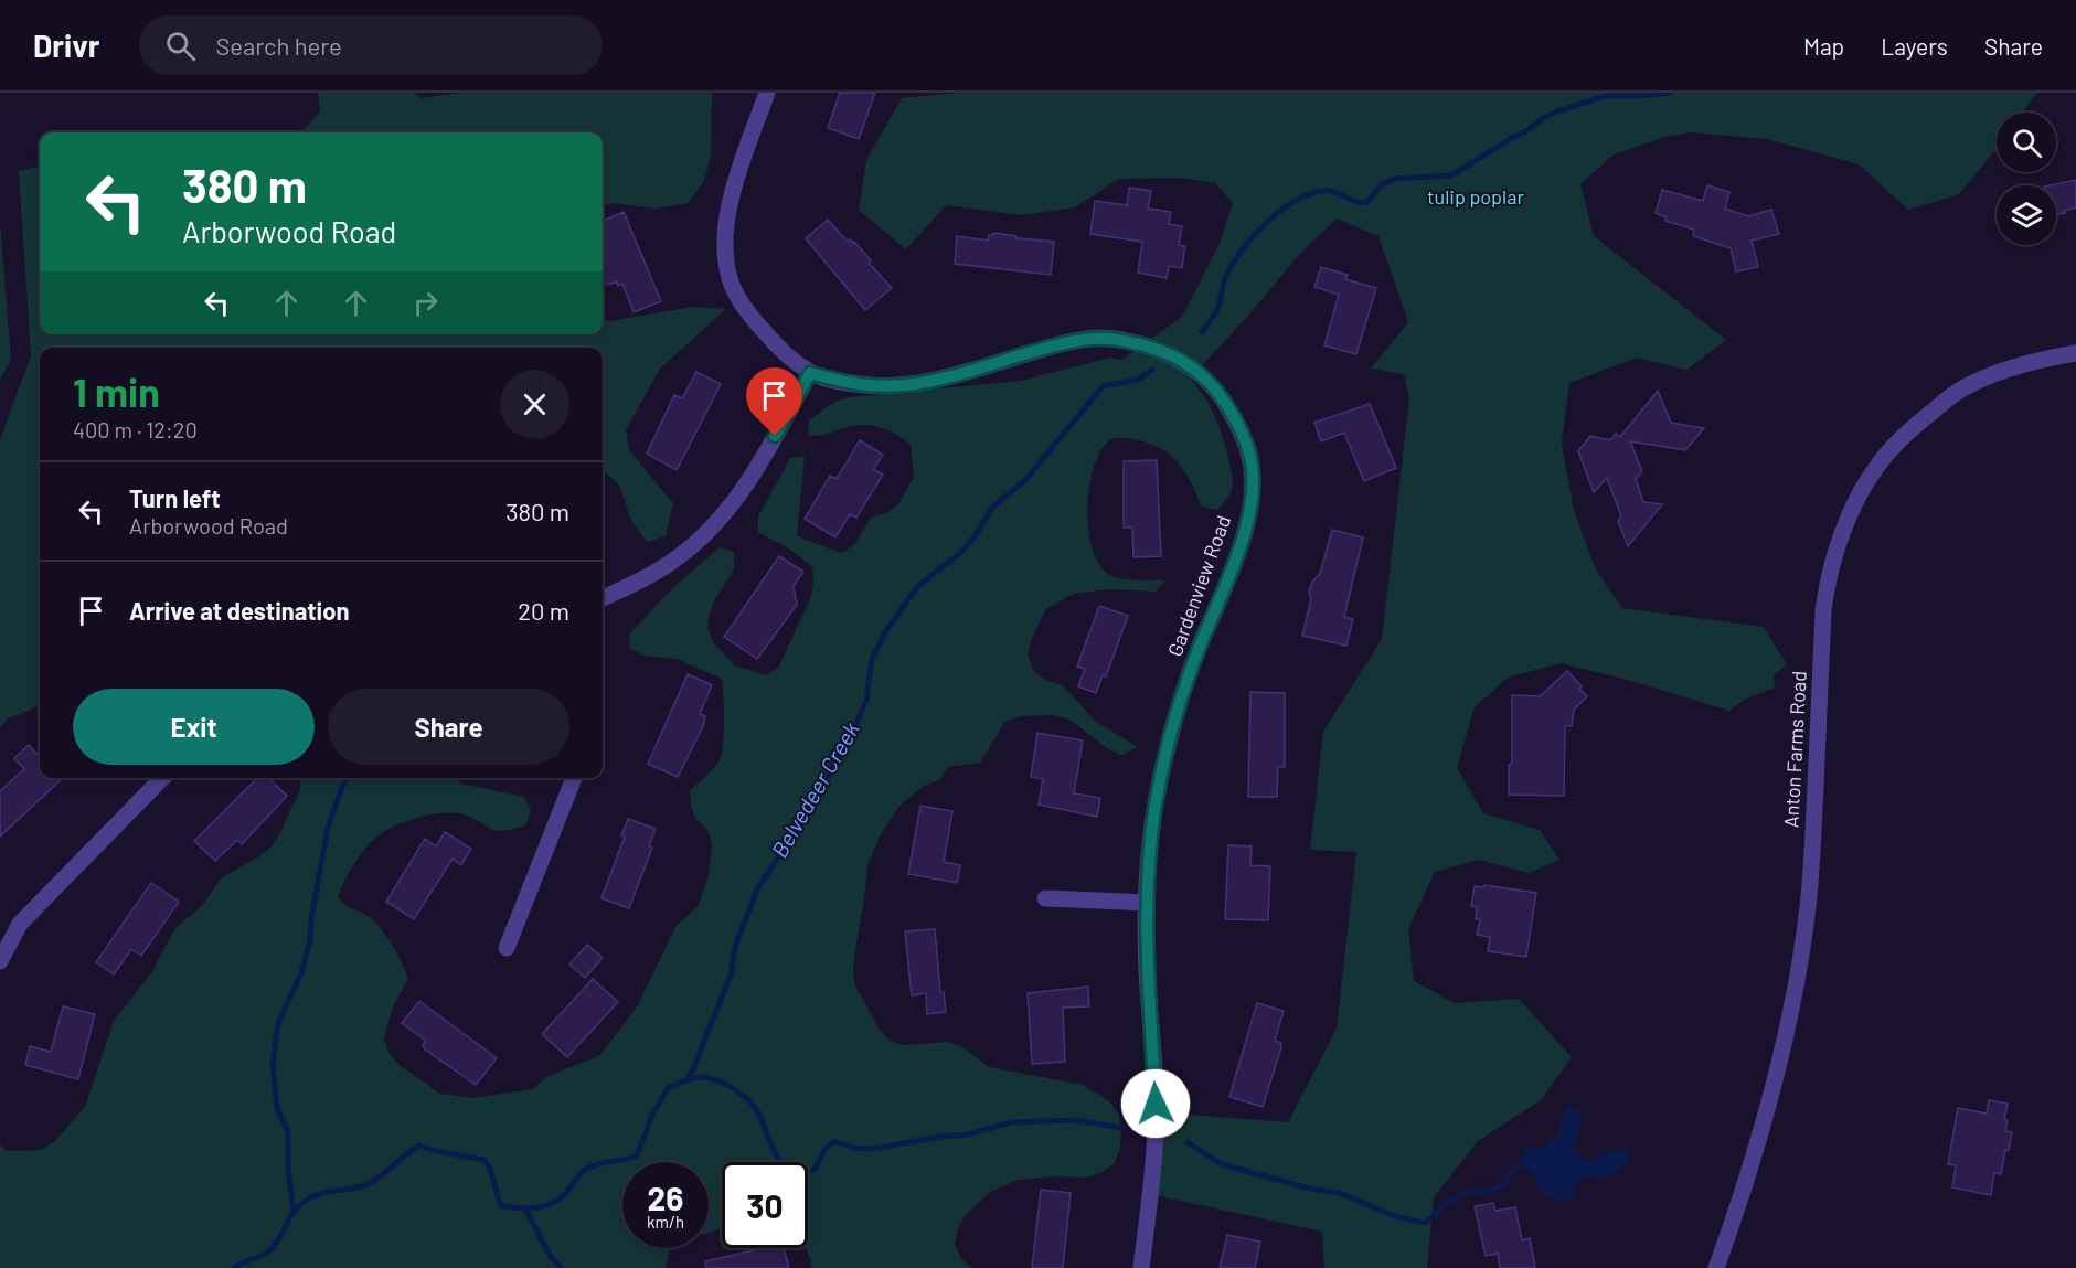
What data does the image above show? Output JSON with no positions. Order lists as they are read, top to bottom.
{
  "streets": {
    "street": ["Gardenview Road", "Anton Farms Road"]
  },
  "water": ["Belvedeer Creek"],
  "parks": ["tulip poplar"],
  "page": {
    "header": "Drivr",
    "search": "Search here",
    "nav": ["Map", "Layers", "Share"],
    "turn": ["380 m", "Arborwood Road"],
    "heading": ["1 min", "400 m · 12:20"],
    "list": [
      {
        "name": "Turn left",
        "note": "Arborwood Road",
        "value": "380 m"
      },
      {
        "name": "Arrive at destination",
        "value": "20 m"
      }
    ],
    "buttons": ["Exit", "Share"],
    "speed": "26 km/h",
    "limit": "30"
  }
}
